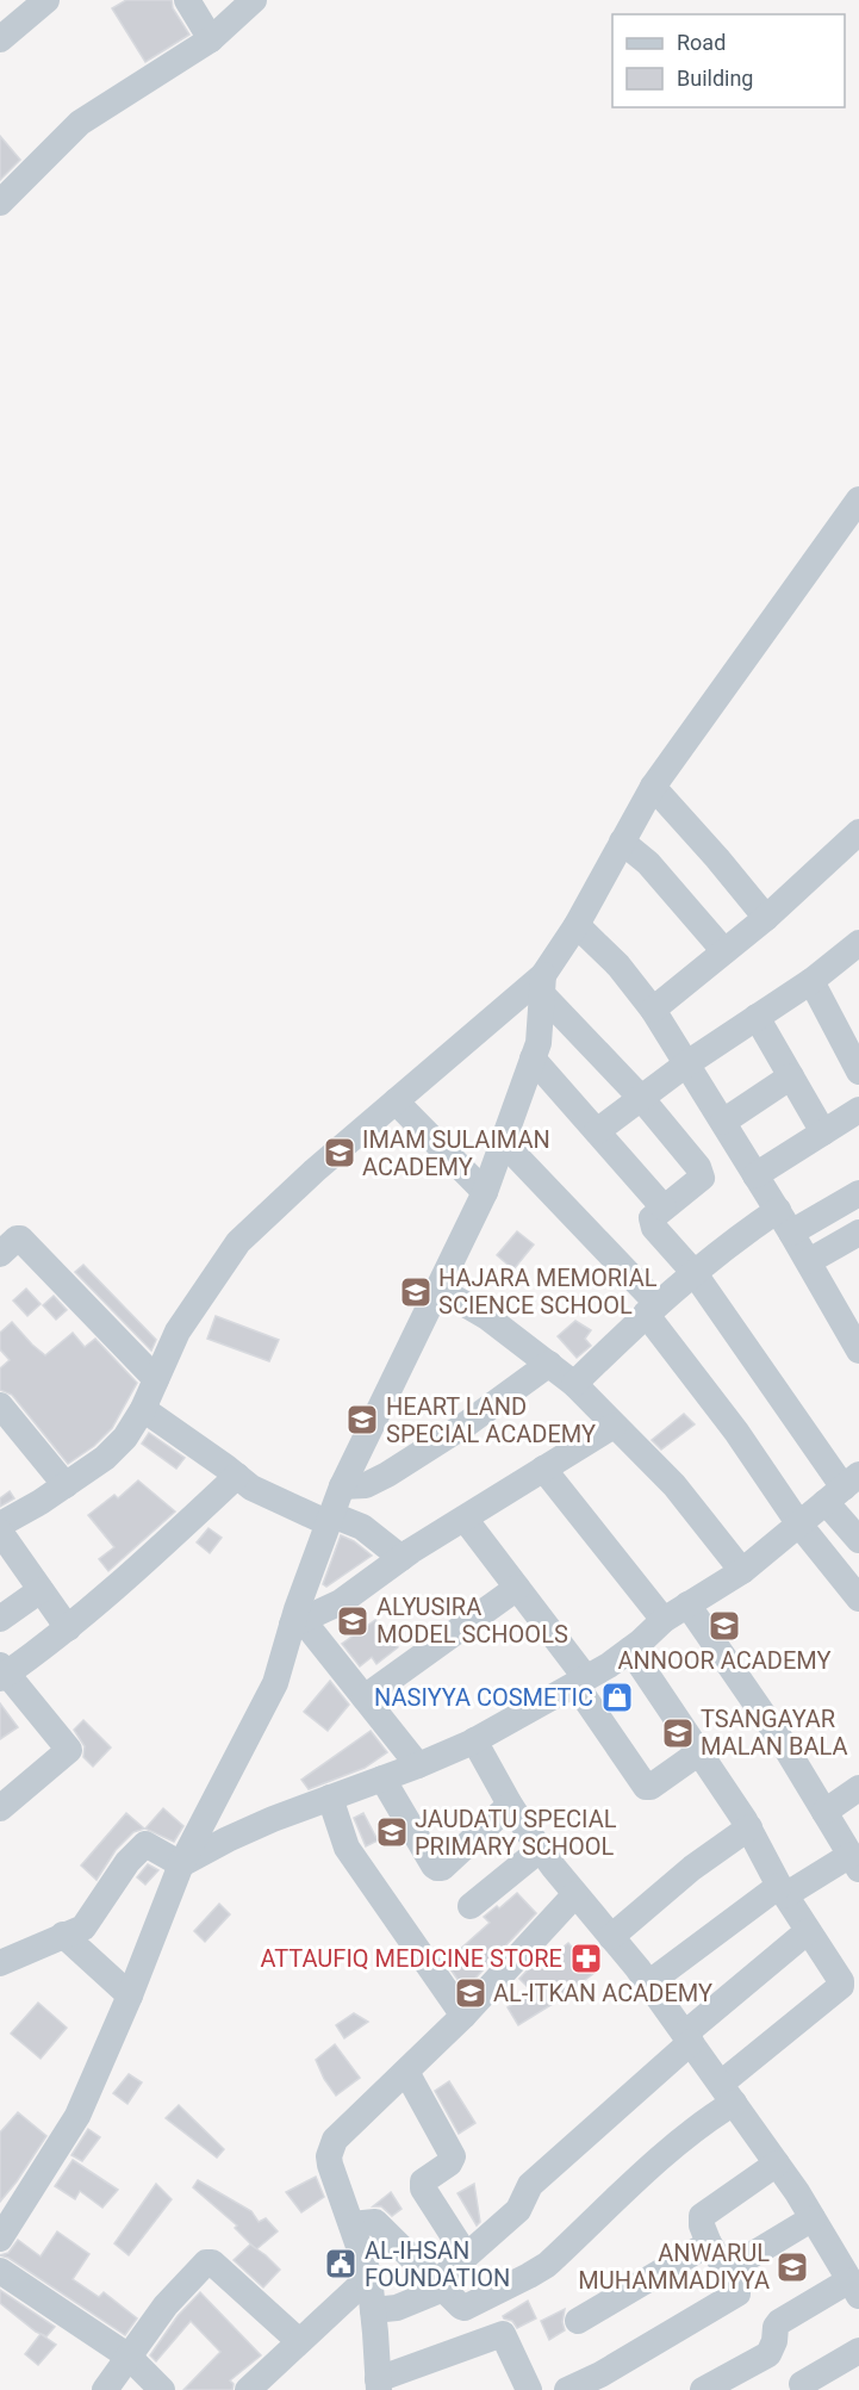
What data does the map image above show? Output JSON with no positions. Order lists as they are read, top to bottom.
{
  "places": {
    "school or university": [
      "IMAM SULAIMAN ACADEMY",
      "HAJARA MEMORIAL SCIENCE SCHOOL",
      "HEART LAND SPECIAL ACADEMY",
      "ALYUSIRA MODEL SCHOOLS",
      "ANNOOR ACADEMY",
      "TSANGAYAR MALAN BALA",
      "JAUDATU SPECIAL PRIMARY SCHOOL",
      "AL-ITKAN ACADEMY",
      "ANWARUL MUHAMMADIYYA"
    ],
    "shop": ["NASIYYA COSMETIC"],
    "pharmacy": ["ATTAUFIQ MEDICINE STORE"],
    "public building": ["AL-IHSAN FOUNDATION"]
  },
  "legend": ["Road", "Building"]
}
